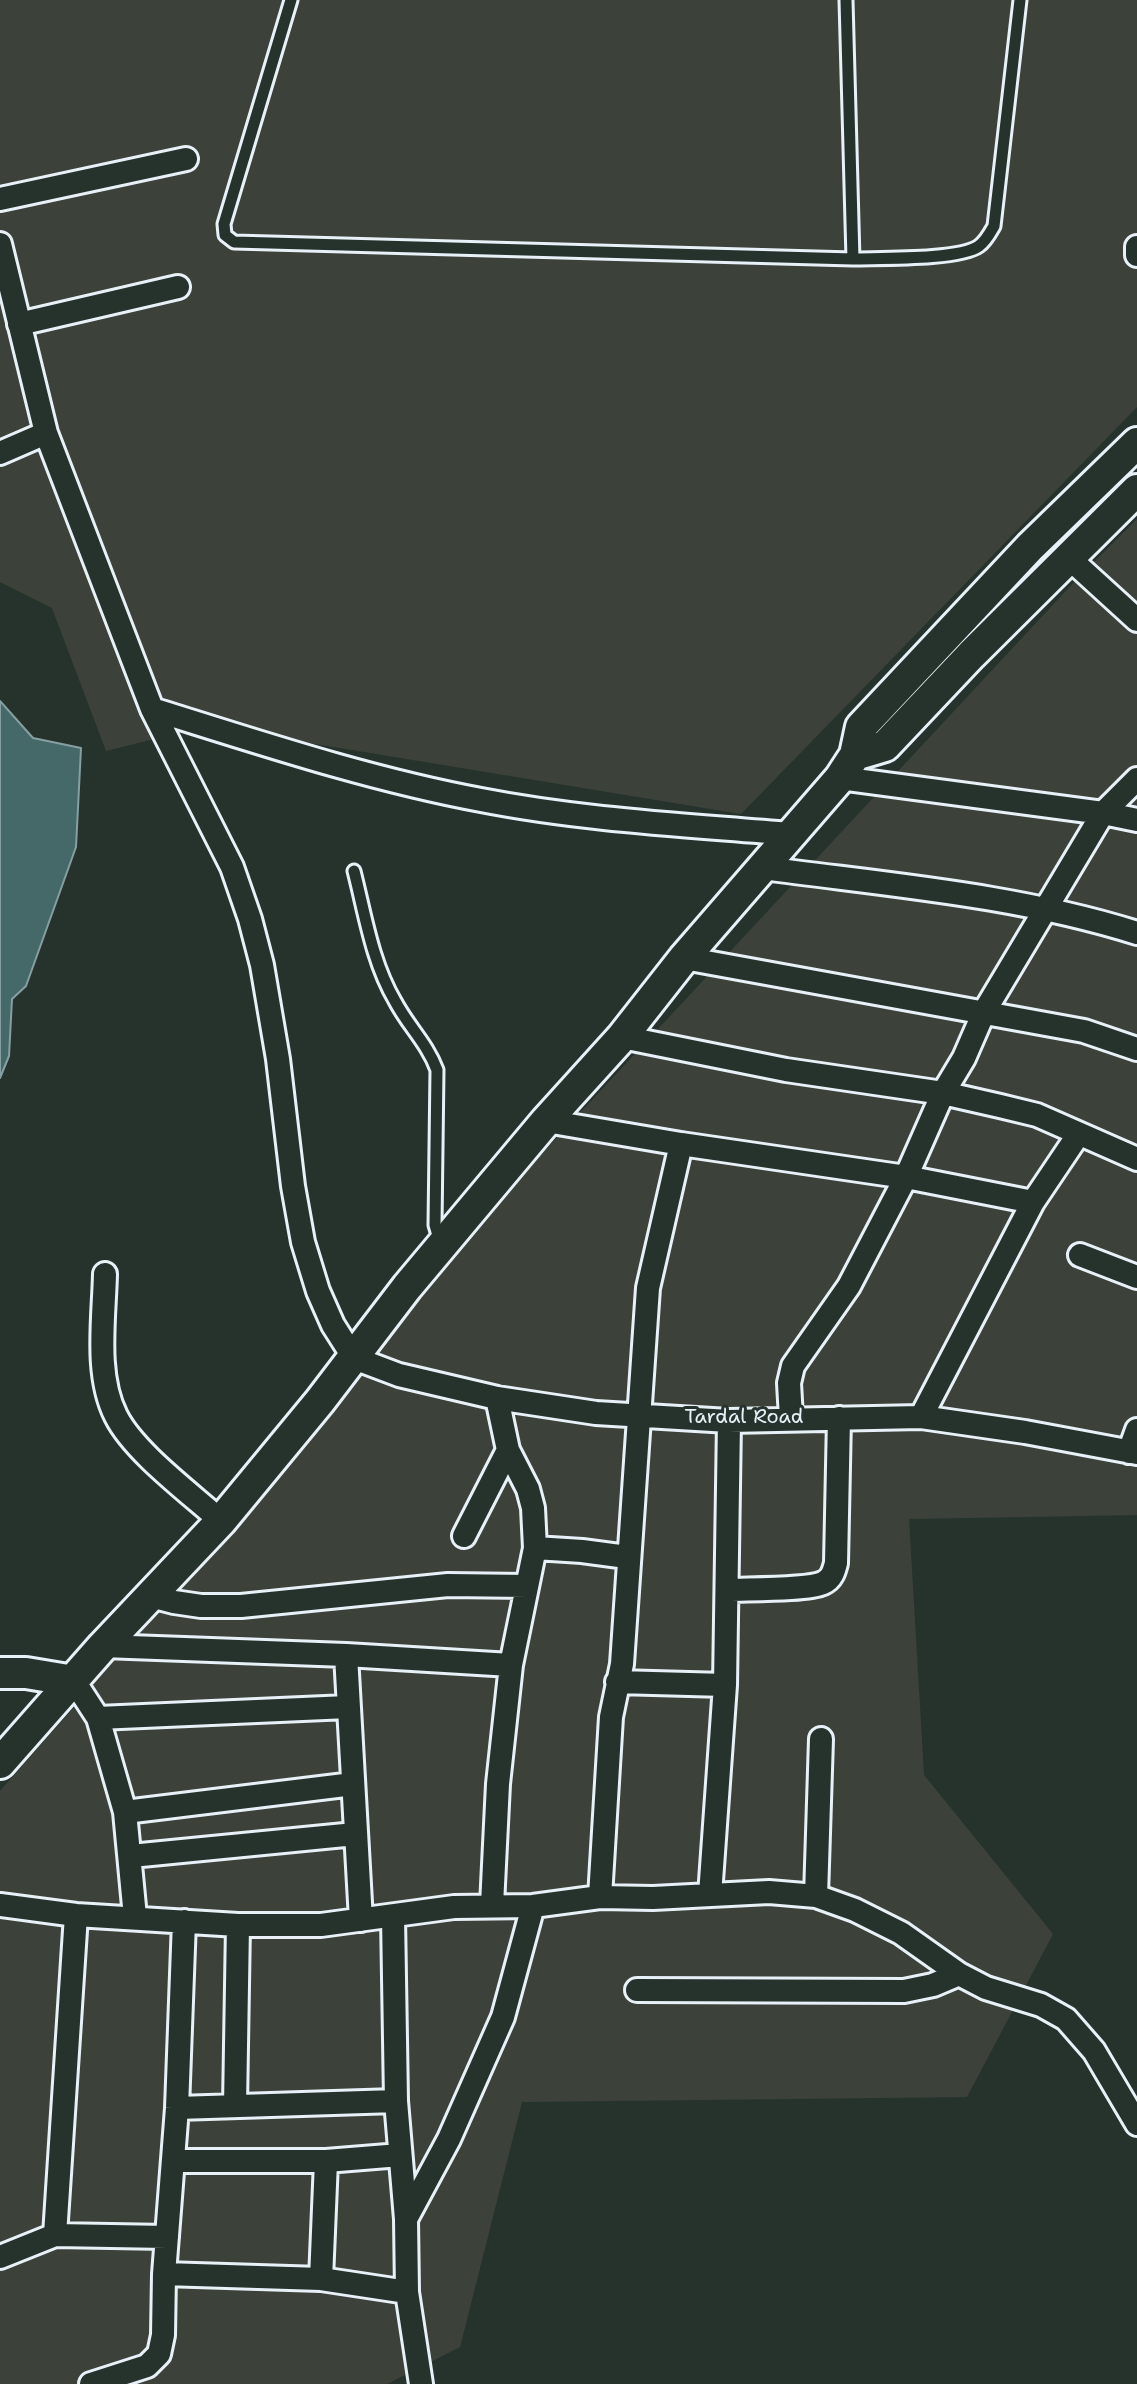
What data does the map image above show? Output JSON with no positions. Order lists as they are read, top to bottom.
{
  "streets": {
    "street": ["Tardal Road"]
  }
}
